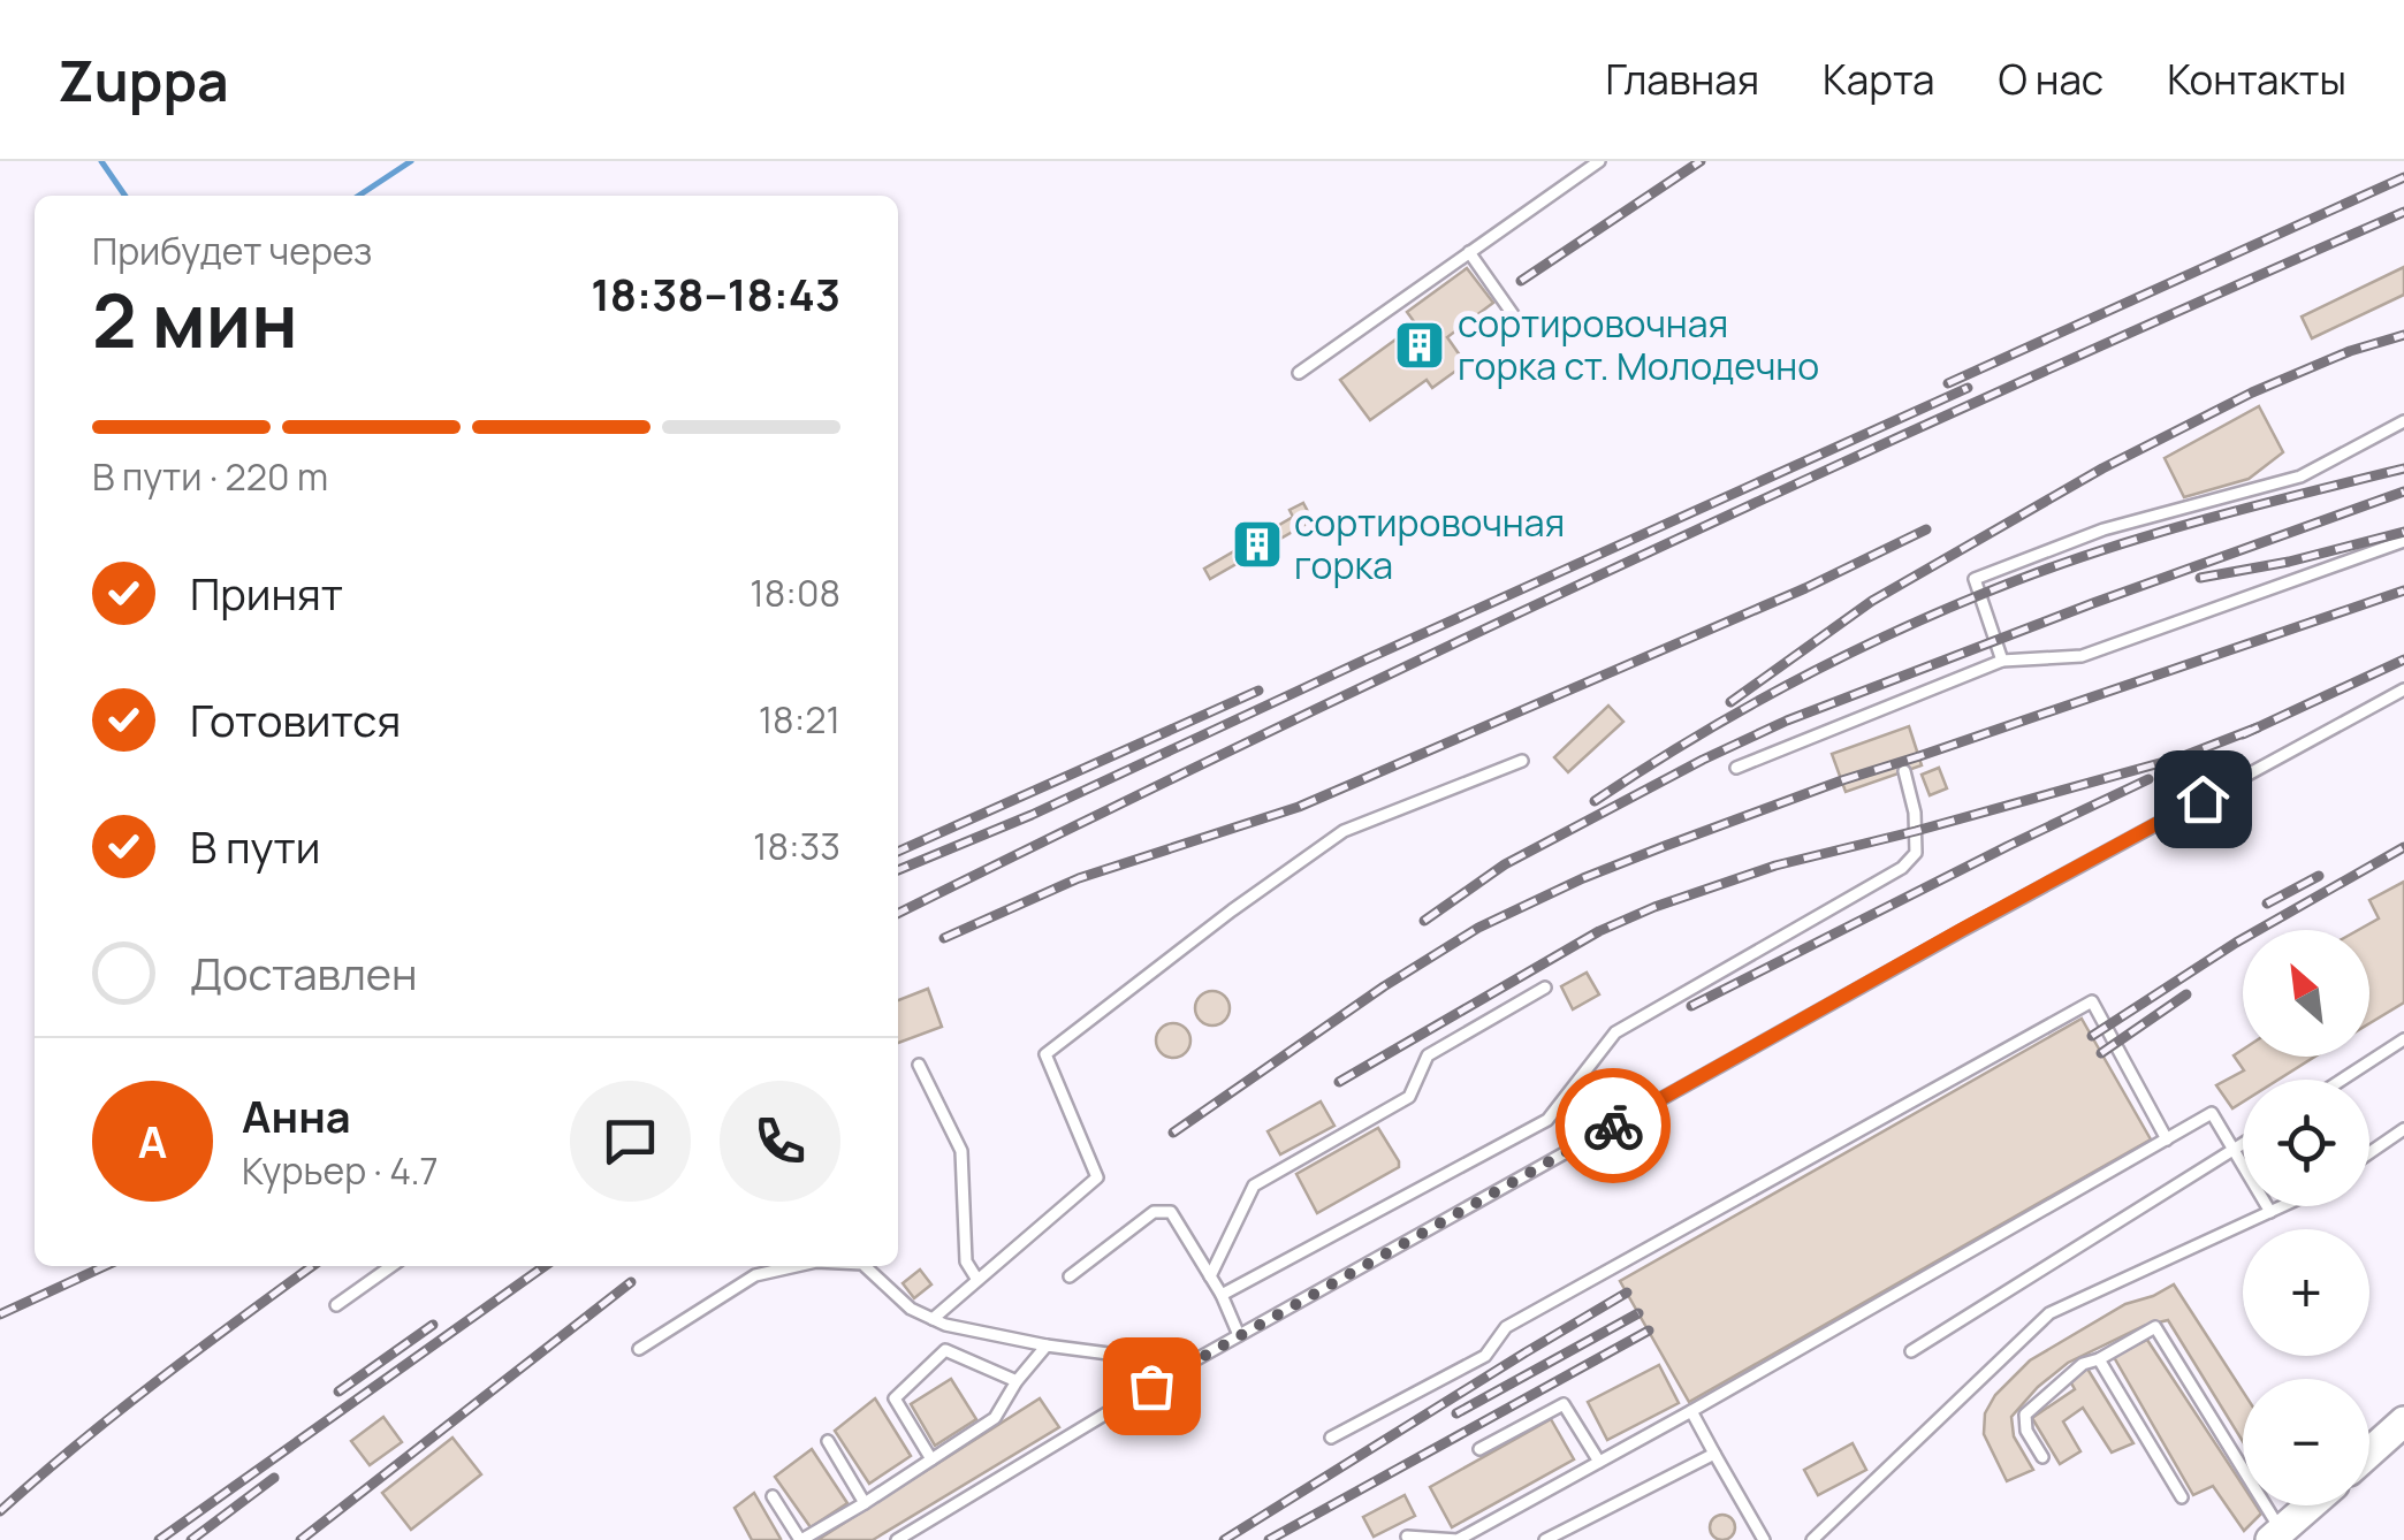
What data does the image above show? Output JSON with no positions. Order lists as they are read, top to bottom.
{
  "places": {
    "building": ["сортировочная горка ст. Молодечно", "сортировочная горка"]
  },
  "north": "top left",
  "page": {
    "header": "Zuppa",
    "nav": [
      "Главная",
      "Карта",
      "О нас",
      "Контакты"
    ],
    "heading": ["2 мин", "Прибудет через", "18:38–18:43"],
    "panel": ["Анна", "Курьер · 4.7"],
    "bar": "В пути · 220 m",
    "list": [
      ["Принят", "18:08"],
      ["Готовится", "18:21"],
      ["В пути", "18:33"],
      "Доставлен"
    ],
    "map_buttons": ["+", "−"],
    "round": "А"
  }
}
